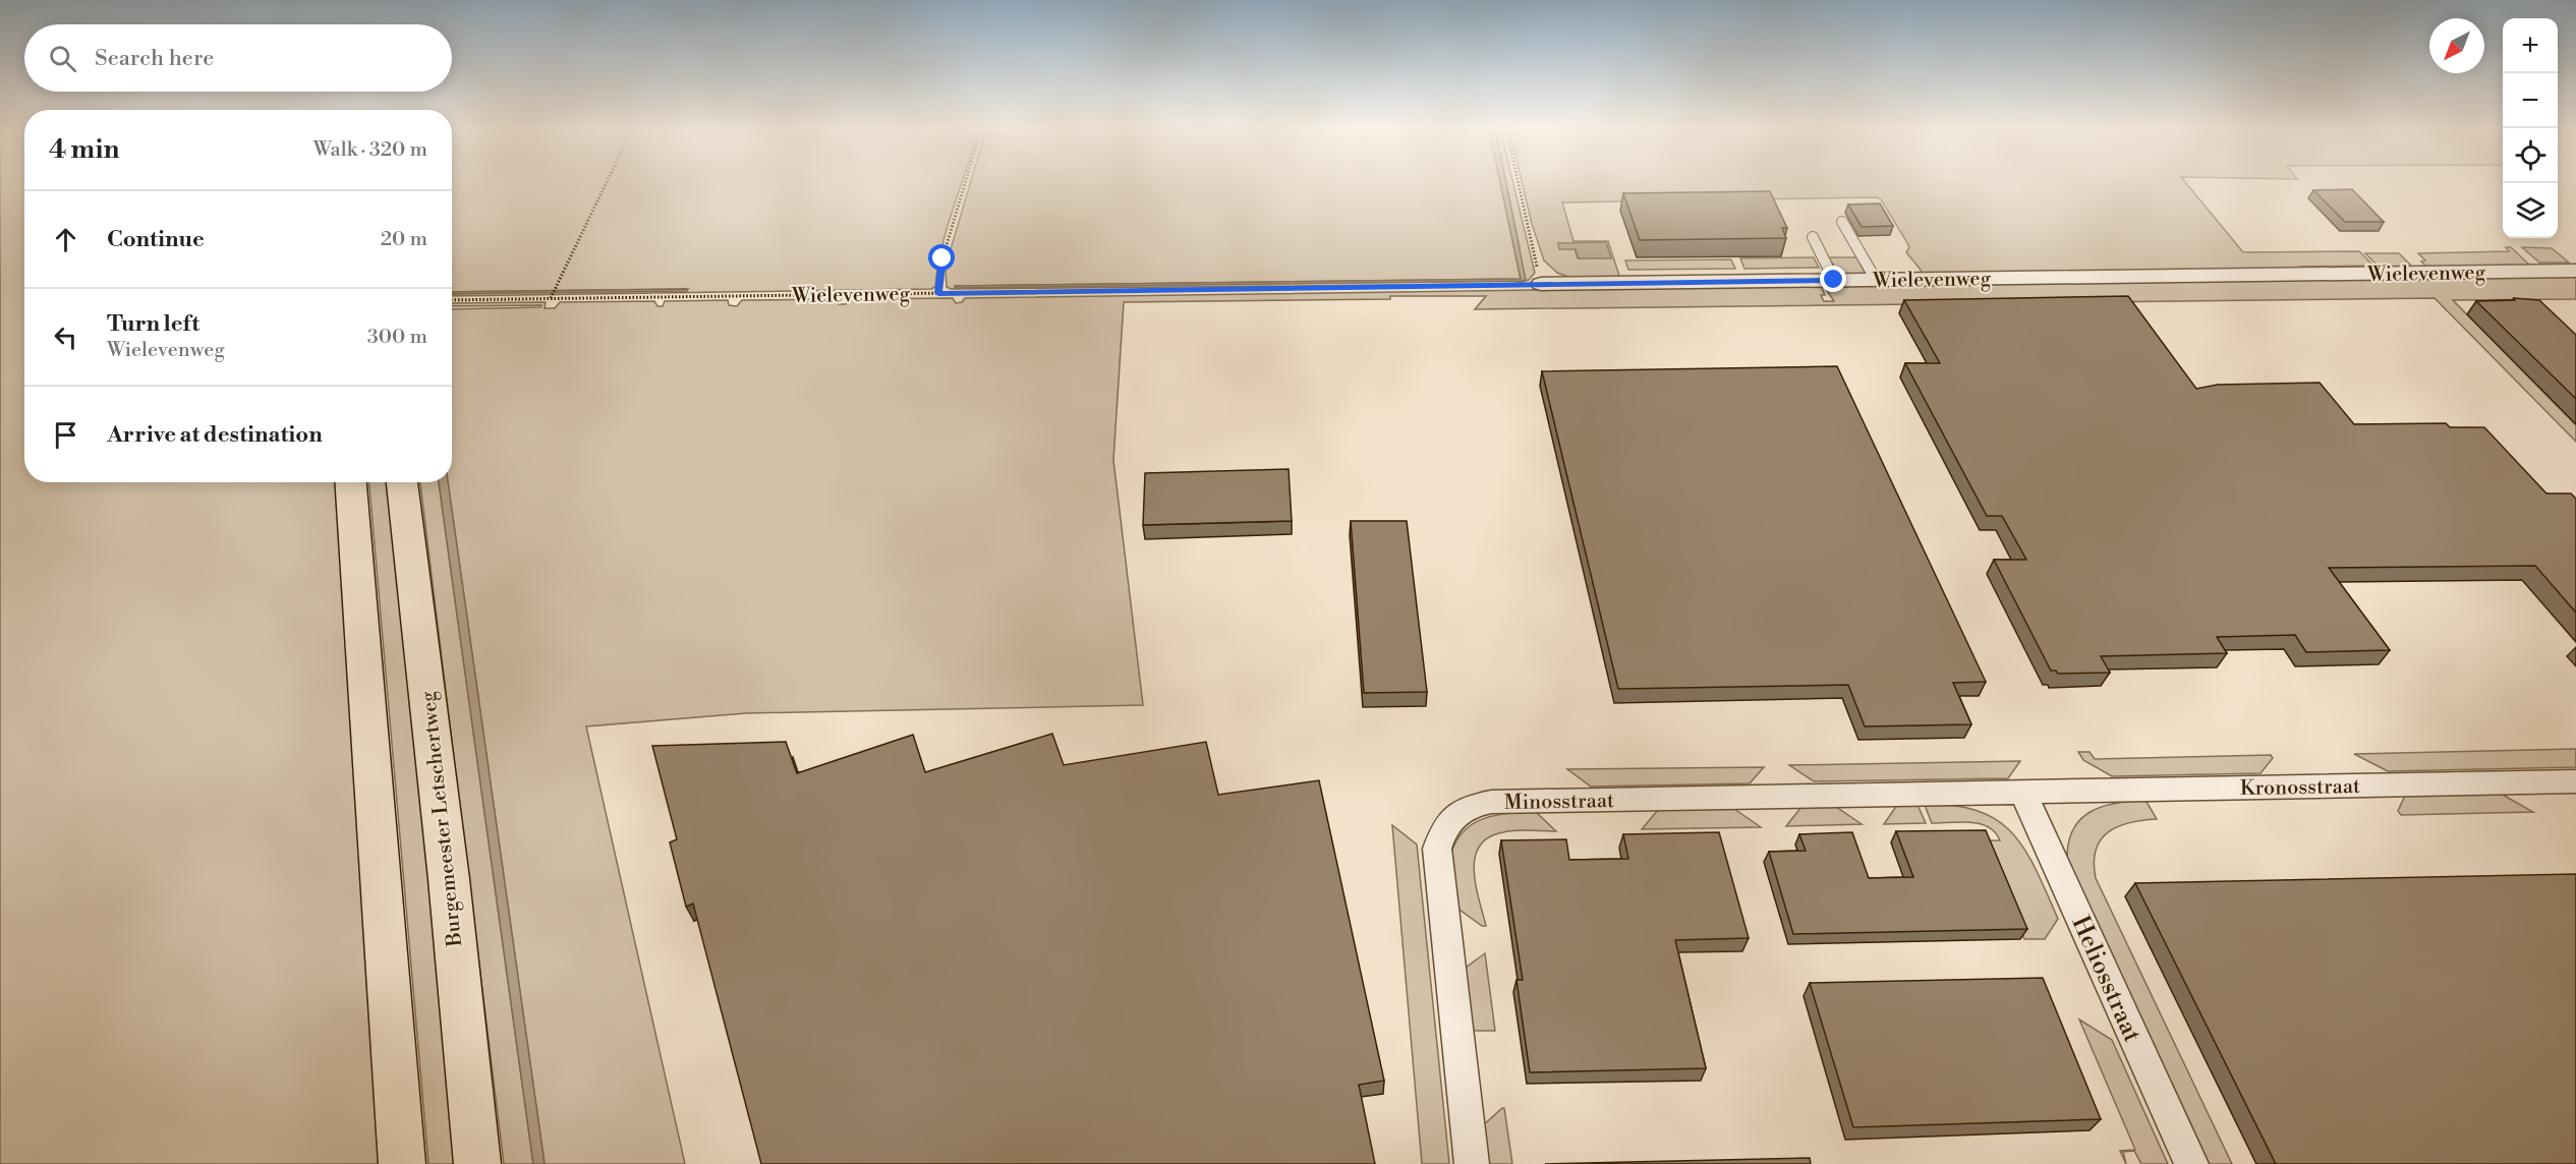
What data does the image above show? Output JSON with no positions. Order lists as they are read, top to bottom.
{
  "streets": {
    "main road": ["Burgemeester Letschertweg"],
    "street": [
      "Wielevenweg",
      "Kronosstraat",
      "Minosstraat",
      "Heliosstraat"
    ]
  },
  "crossings": [
    ["Kronosstraat", "Minosstraat"],
    ["Kronosstraat", "Heliosstraat"],
    ["Minosstraat", "Heliosstraat"]
  ],
  "north": "bottom left",
  "page": {
    "map_buttons": ["+", "−"],
    "search": "Search here",
    "heading": ["4 min", "Walk · 320 m"],
    "list": [
      ["Continue", "20 m"],
      ["Turn left", "Wielevenweg", "300 m"],
      "Arrive at destination"
    ]
  }
}
